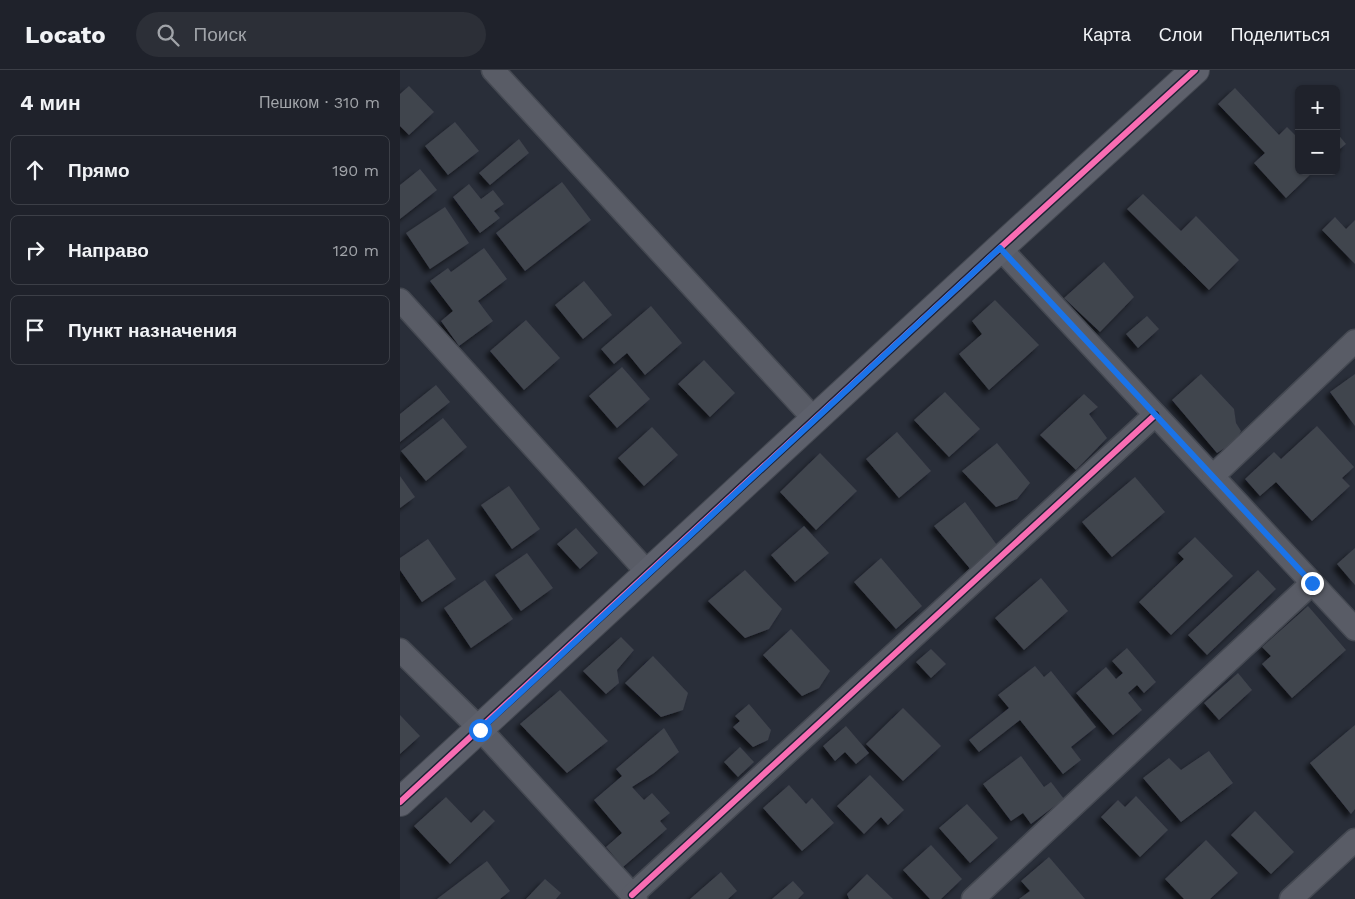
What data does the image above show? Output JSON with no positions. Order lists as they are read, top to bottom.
{
  "page": {
    "header": "Locato",
    "search": "Поиск",
    "nav": ["Карта", "Слои", "Поделиться"],
    "heading": ["4 мин", "Пешком · 310 m"],
    "map_buttons": ["+", "−"],
    "list": [
      ["Прямо", "190 m"],
      ["Направо", "120 m"],
      "Пункт назначения"
    ]
  }
}
